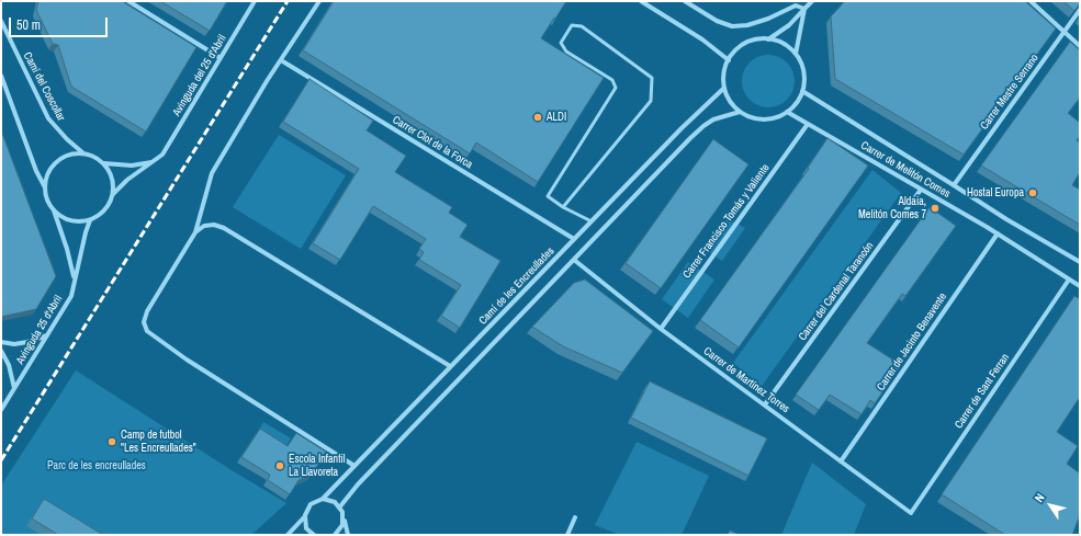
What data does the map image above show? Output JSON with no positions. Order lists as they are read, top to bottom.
{
  "streets": {
    "street": [
      "Avinguda del 25 d'Abril",
      "Camí del Coscollar",
      "Carrer Mestre Serrano",
      "Carrer Clot de la Forca",
      "Carrer de Melitón Comes",
      "Carrer Francisco Tomás y Valiente",
      "Camí de les Encreullades",
      "Carrer del Cardenal Tarancón",
      "Avinguda 25 d'Abril",
      "Carrer de Jacinto Benavente",
      "Carrer de Martínez Torres",
      "Carrer de Sant Ferran"
    ]
  },
  "crossings": [
    ["Avinguda del 25 d'Abril", "Camí del Coscollar"],
    ["Avinguda del 25 d'Abril", "Avinguda 25 d'Abril"],
    ["Camí del Coscollar", "Avinguda 25 d'Abril"],
    ["Carrer Mestre Serrano", "Carrer de Melitón Comes"],
    ["Carrer Clot de la Forca", "Camí de les Encreullades"],
    ["Carrer de Melitón Comes", "Carrer Francisco Tomás y Valiente"],
    ["Carrer de Melitón Comes", "Camí de les Encreullades"],
    ["Carrer de Melitón Comes", "Carrer del Cardenal Tarancón"],
    ["Carrer de Melitón Comes", "Carrer de Jacinto Benavente"],
    ["Carrer de Melitón Comes", "Carrer de Sant Ferran"],
    ["Carrer Francisco Tomás y Valiente", "Carrer de Martínez Torres"],
    ["Camí de les Encreullades", "Carrer de Martínez Torres"],
    ["Carrer del Cardenal Tarancón", "Carrer de Martínez Torres"],
    ["Carrer de Jacinto Benavente", "Carrer de Martínez Torres"],
    ["Carrer de Martínez Torres", "Carrer de Sant Ferran"]
  ],
  "parks": ["Parc de les encreullades"],
  "places": [
    "ALDI",
    "Hostal Europa",
    "Aldaia, Melitón Comes 7",
    "Camp de futbol \"Les Encreullades\"",
    "Escola Infantil La Llavoreta"
  ],
  "scale_bar": "50 m",
  "north": "top left"
}
